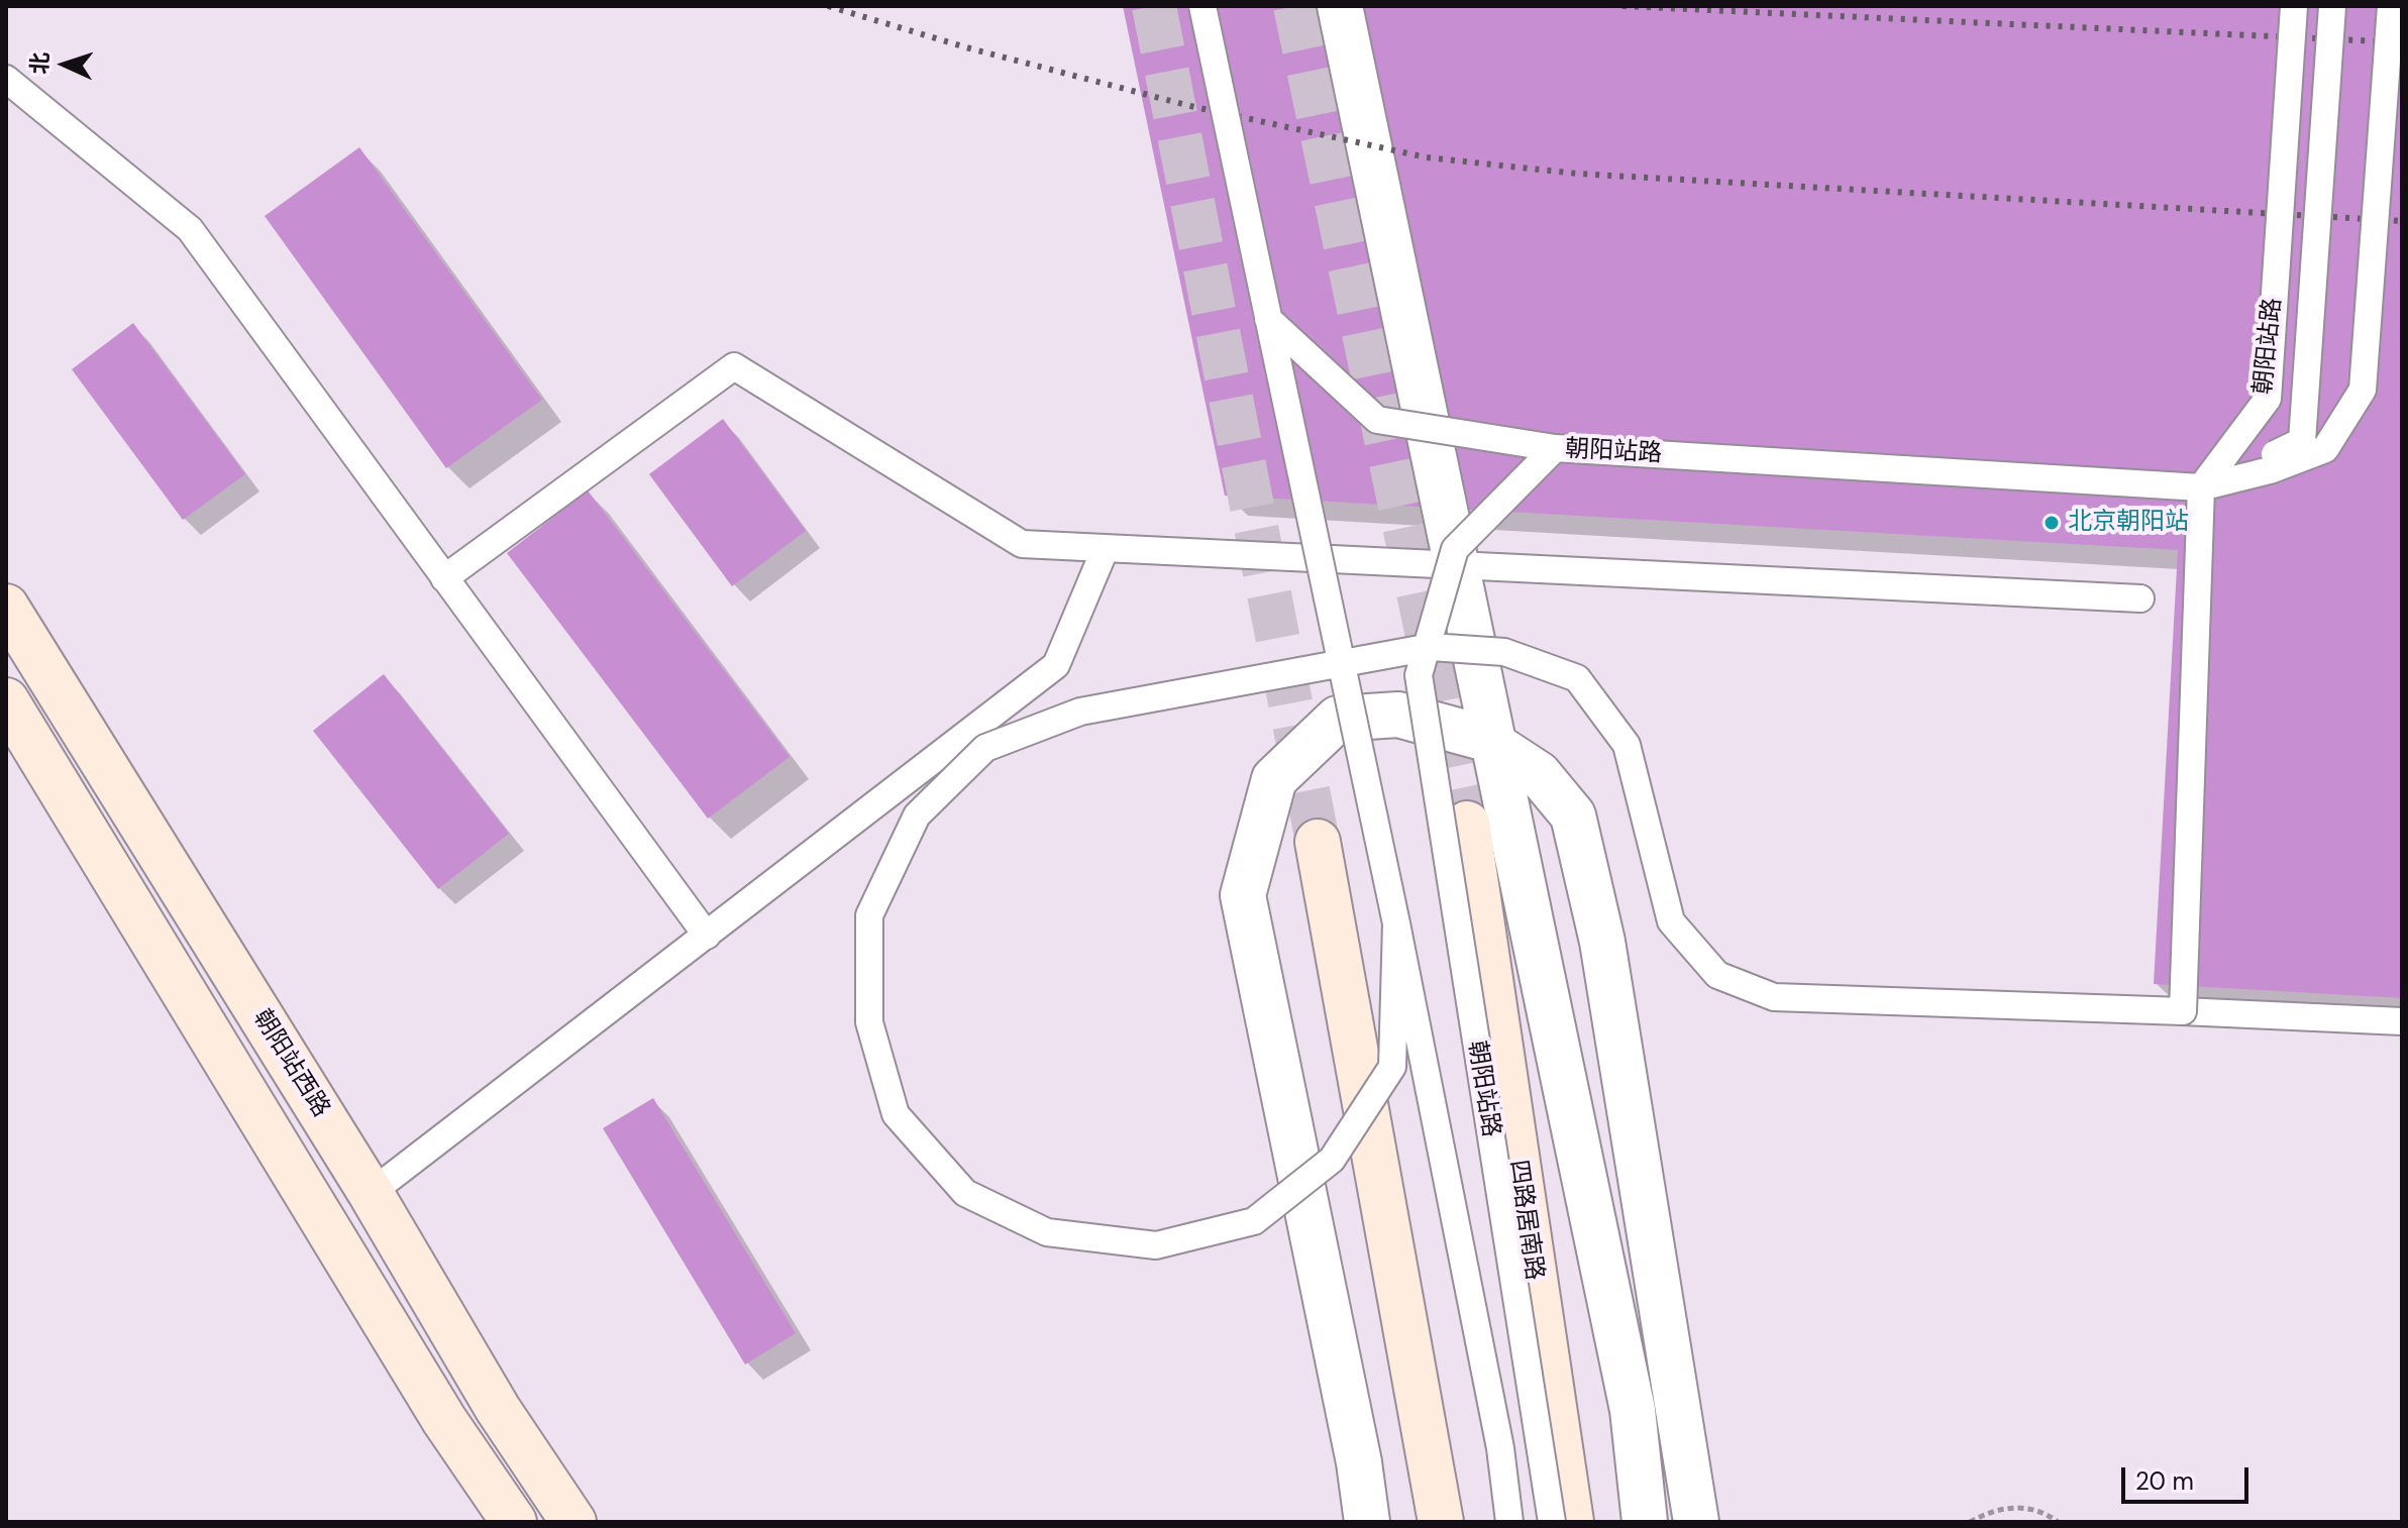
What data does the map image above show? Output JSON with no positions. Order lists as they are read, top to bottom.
{
  "streets": {
    "main road": ["朝阳站西路", "四路居南路"],
    "lane": ["朝阳站路"]
  },
  "places": ["北京朝阳站"],
  "scale_bar": "20 m",
  "north": "left"
}
